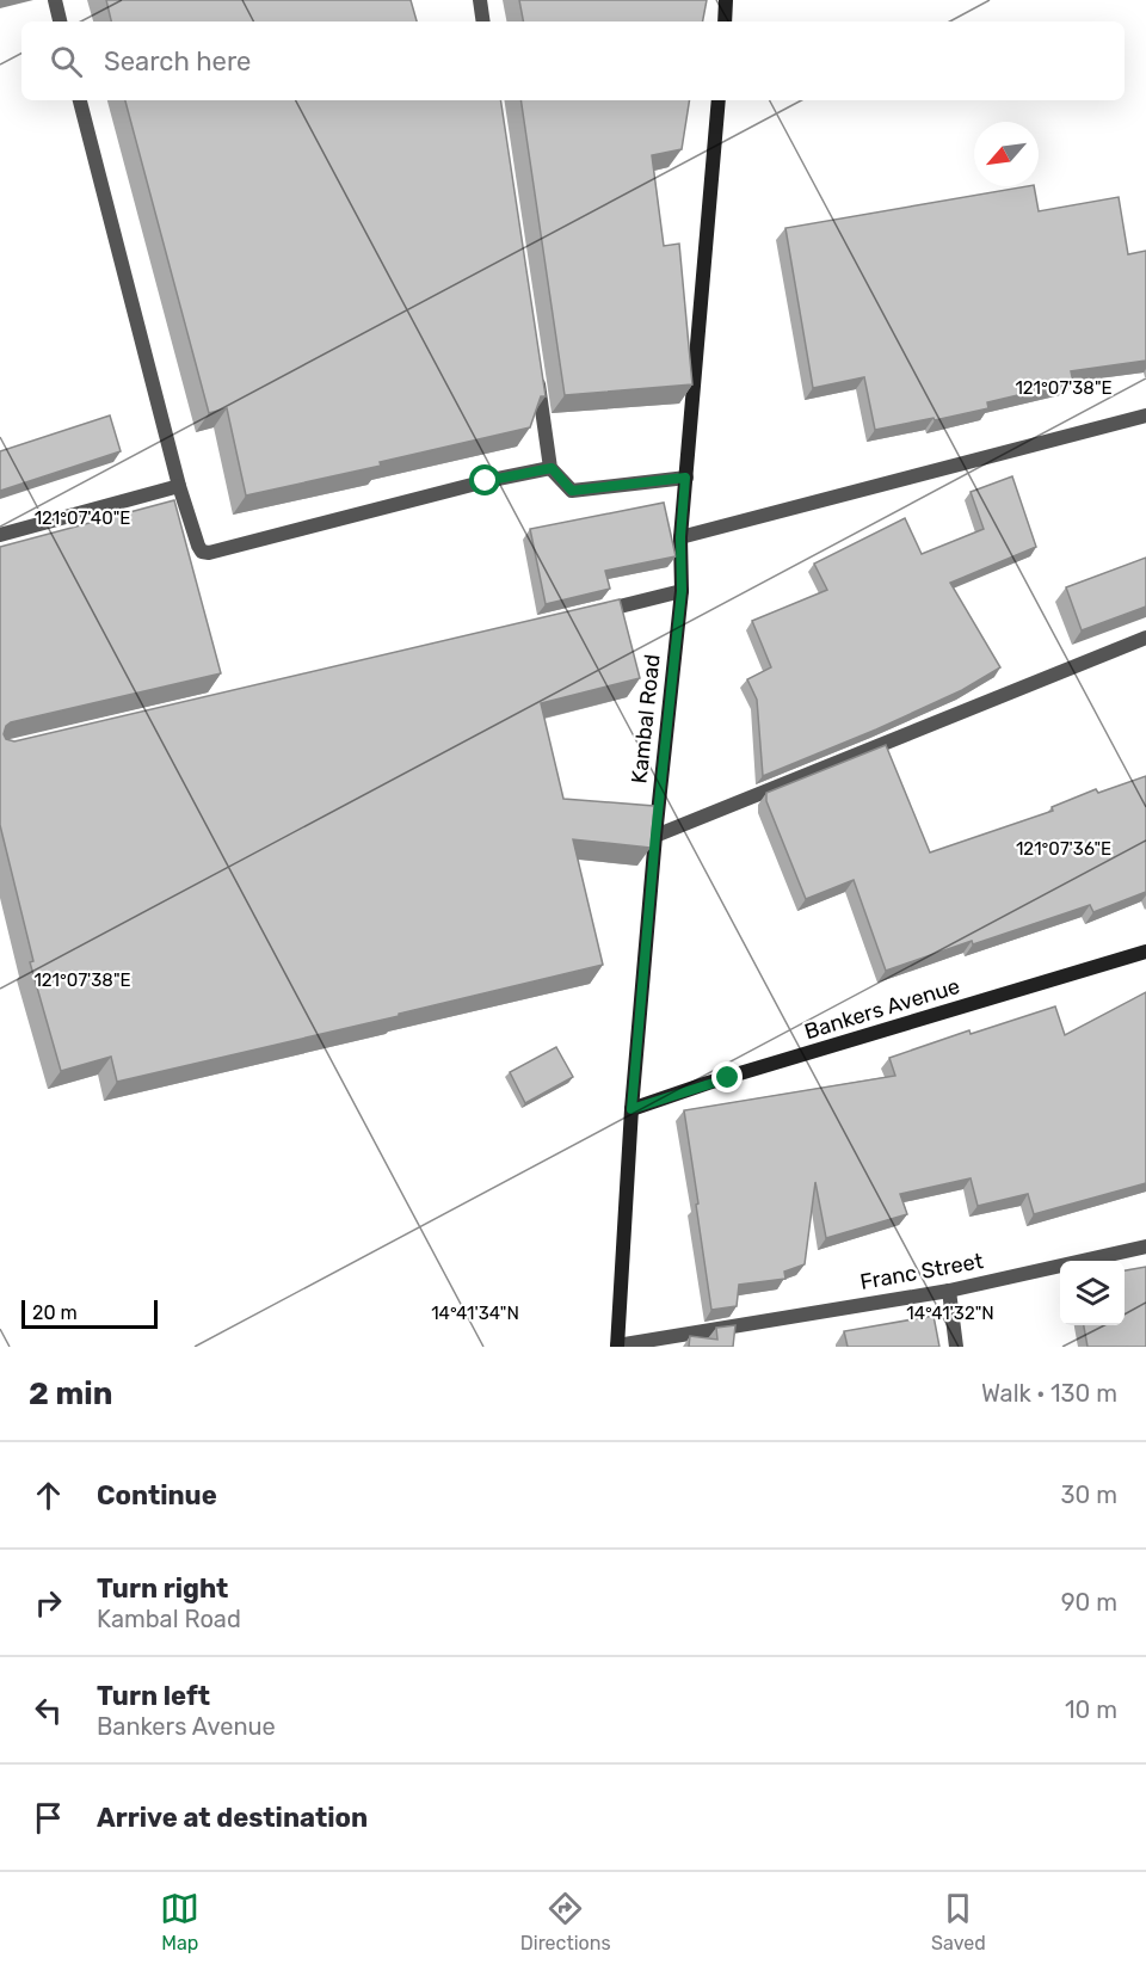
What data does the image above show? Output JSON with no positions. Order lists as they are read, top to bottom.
{
  "streets": {
    "main road": ["Kambal Road", "Bankers Avenue"],
    "street": ["Franc Street"]
  },
  "crossings": [
    ["Kambal Road", "Bankers Avenue"],
    ["Kambal Road", "Franc Street"]
  ],
  "scale_bar": "20 m",
  "north": "bottom left",
  "page": {
    "search": "Search here",
    "scale": "20 m",
    "heading": ["2 min", "Walk · 130 m"],
    "list": [
      ["Continue", "30 m"],
      ["Turn right", "Kambal Road", "90 m"],
      ["Turn left", "Bankers Avenue", "10 m"],
      "Arrive at destination"
    ],
    "nav": ["Map", "Directions", "Saved"]
  },
  "coordinates": [
    "121°07'38\"E",
    "121°07'40\"E",
    "121°07'36\"E",
    "14°41'34\"N",
    "14°41'32\"N"
  ]
}
